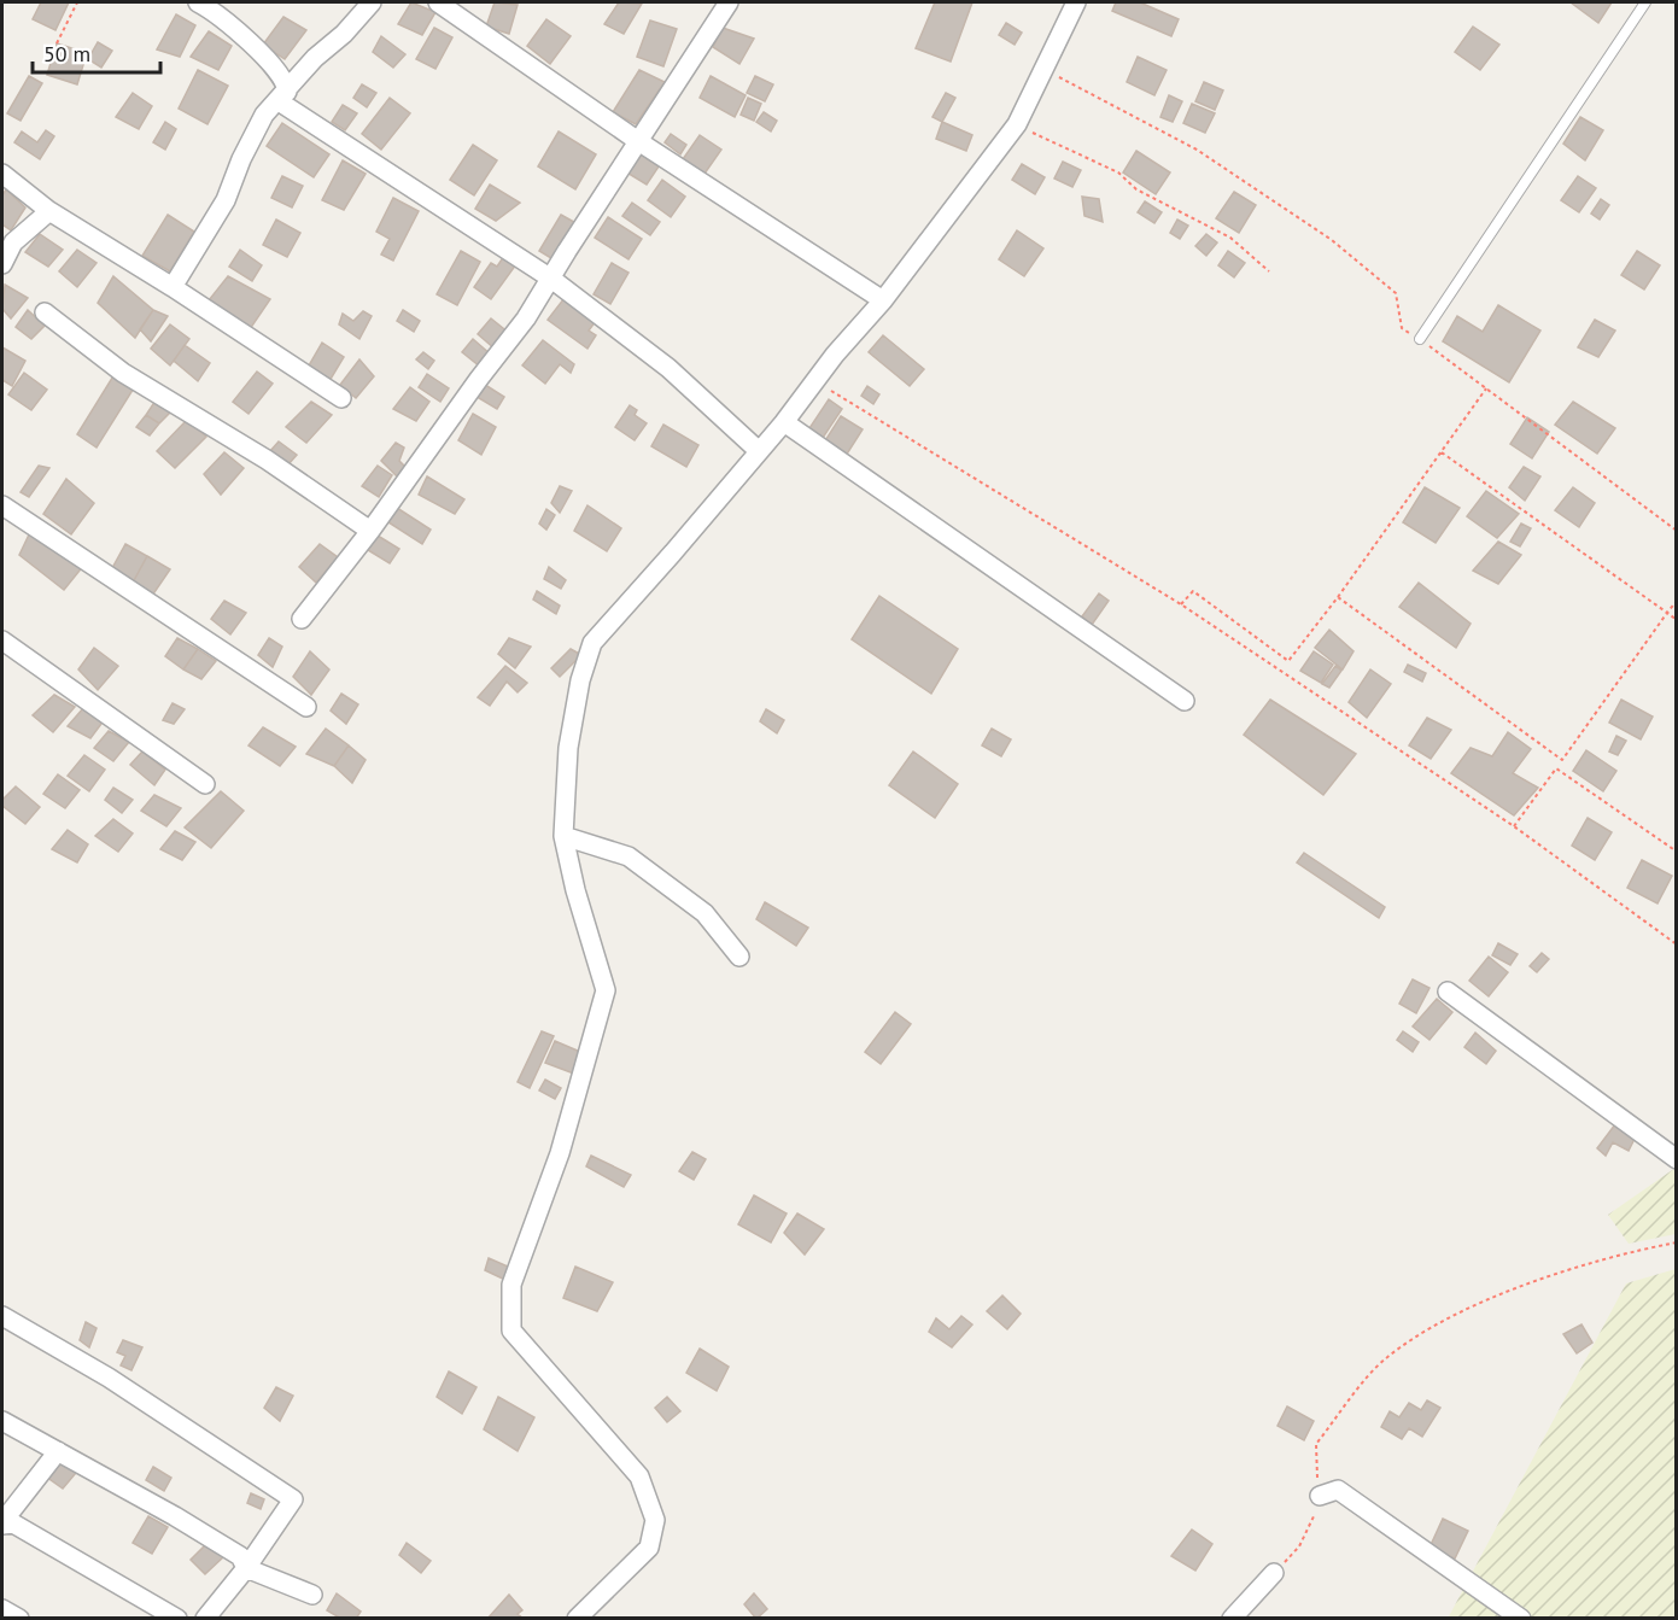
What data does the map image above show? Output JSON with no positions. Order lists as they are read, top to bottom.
{
  "scale_bar": "50 m"
}
